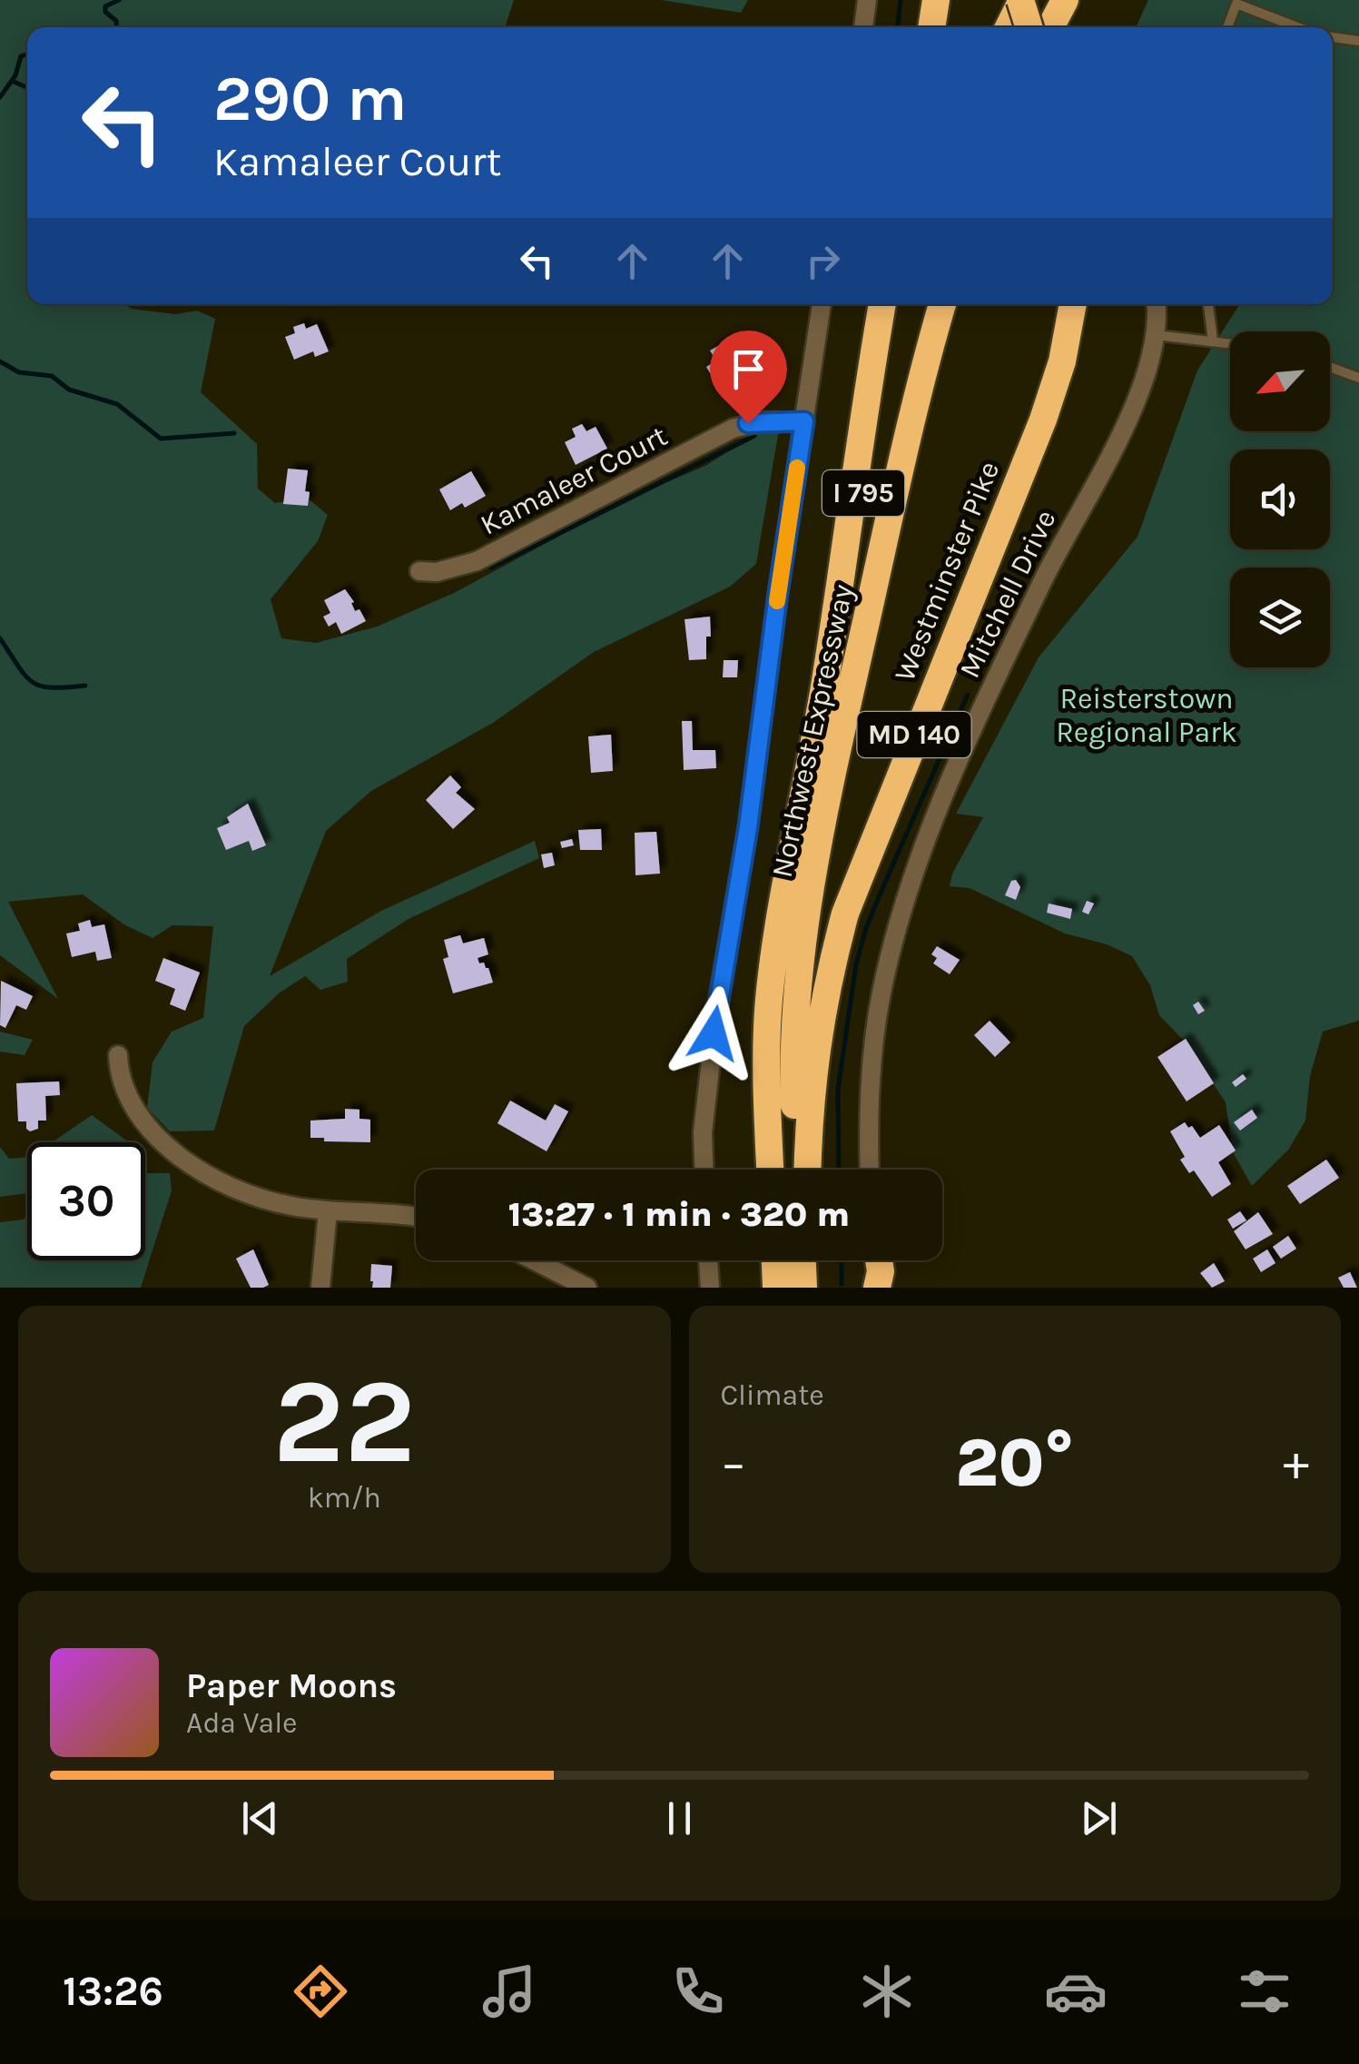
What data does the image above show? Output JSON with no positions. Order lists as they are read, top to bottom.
{
  "streets": {
    "highway": [
      "I 795",
      "Westminster Pike",
      "Northwest Expressway",
      "MD 140"
    ],
    "street": ["Kamaleer Court", "Mitchell Drive"]
  },
  "crossings": [
    ["Northwest Expressway", "MD 140"]
  ],
  "parks": ["Reisterstown Regional Park"],
  "north": "bottom left",
  "page": {
    "turn": ["290 m", "Kamaleer Court"],
    "limit": "30",
    "trip": "13:27 · 1 min · 320 m",
    "tile": [
      ["22", "km/h"],
      "Climate"
    ],
    "heat": ["−", "20°", "+"],
    "song": ["Paper Moons", "Ada Vale"],
    "tabs": "13:26"
  }
}
